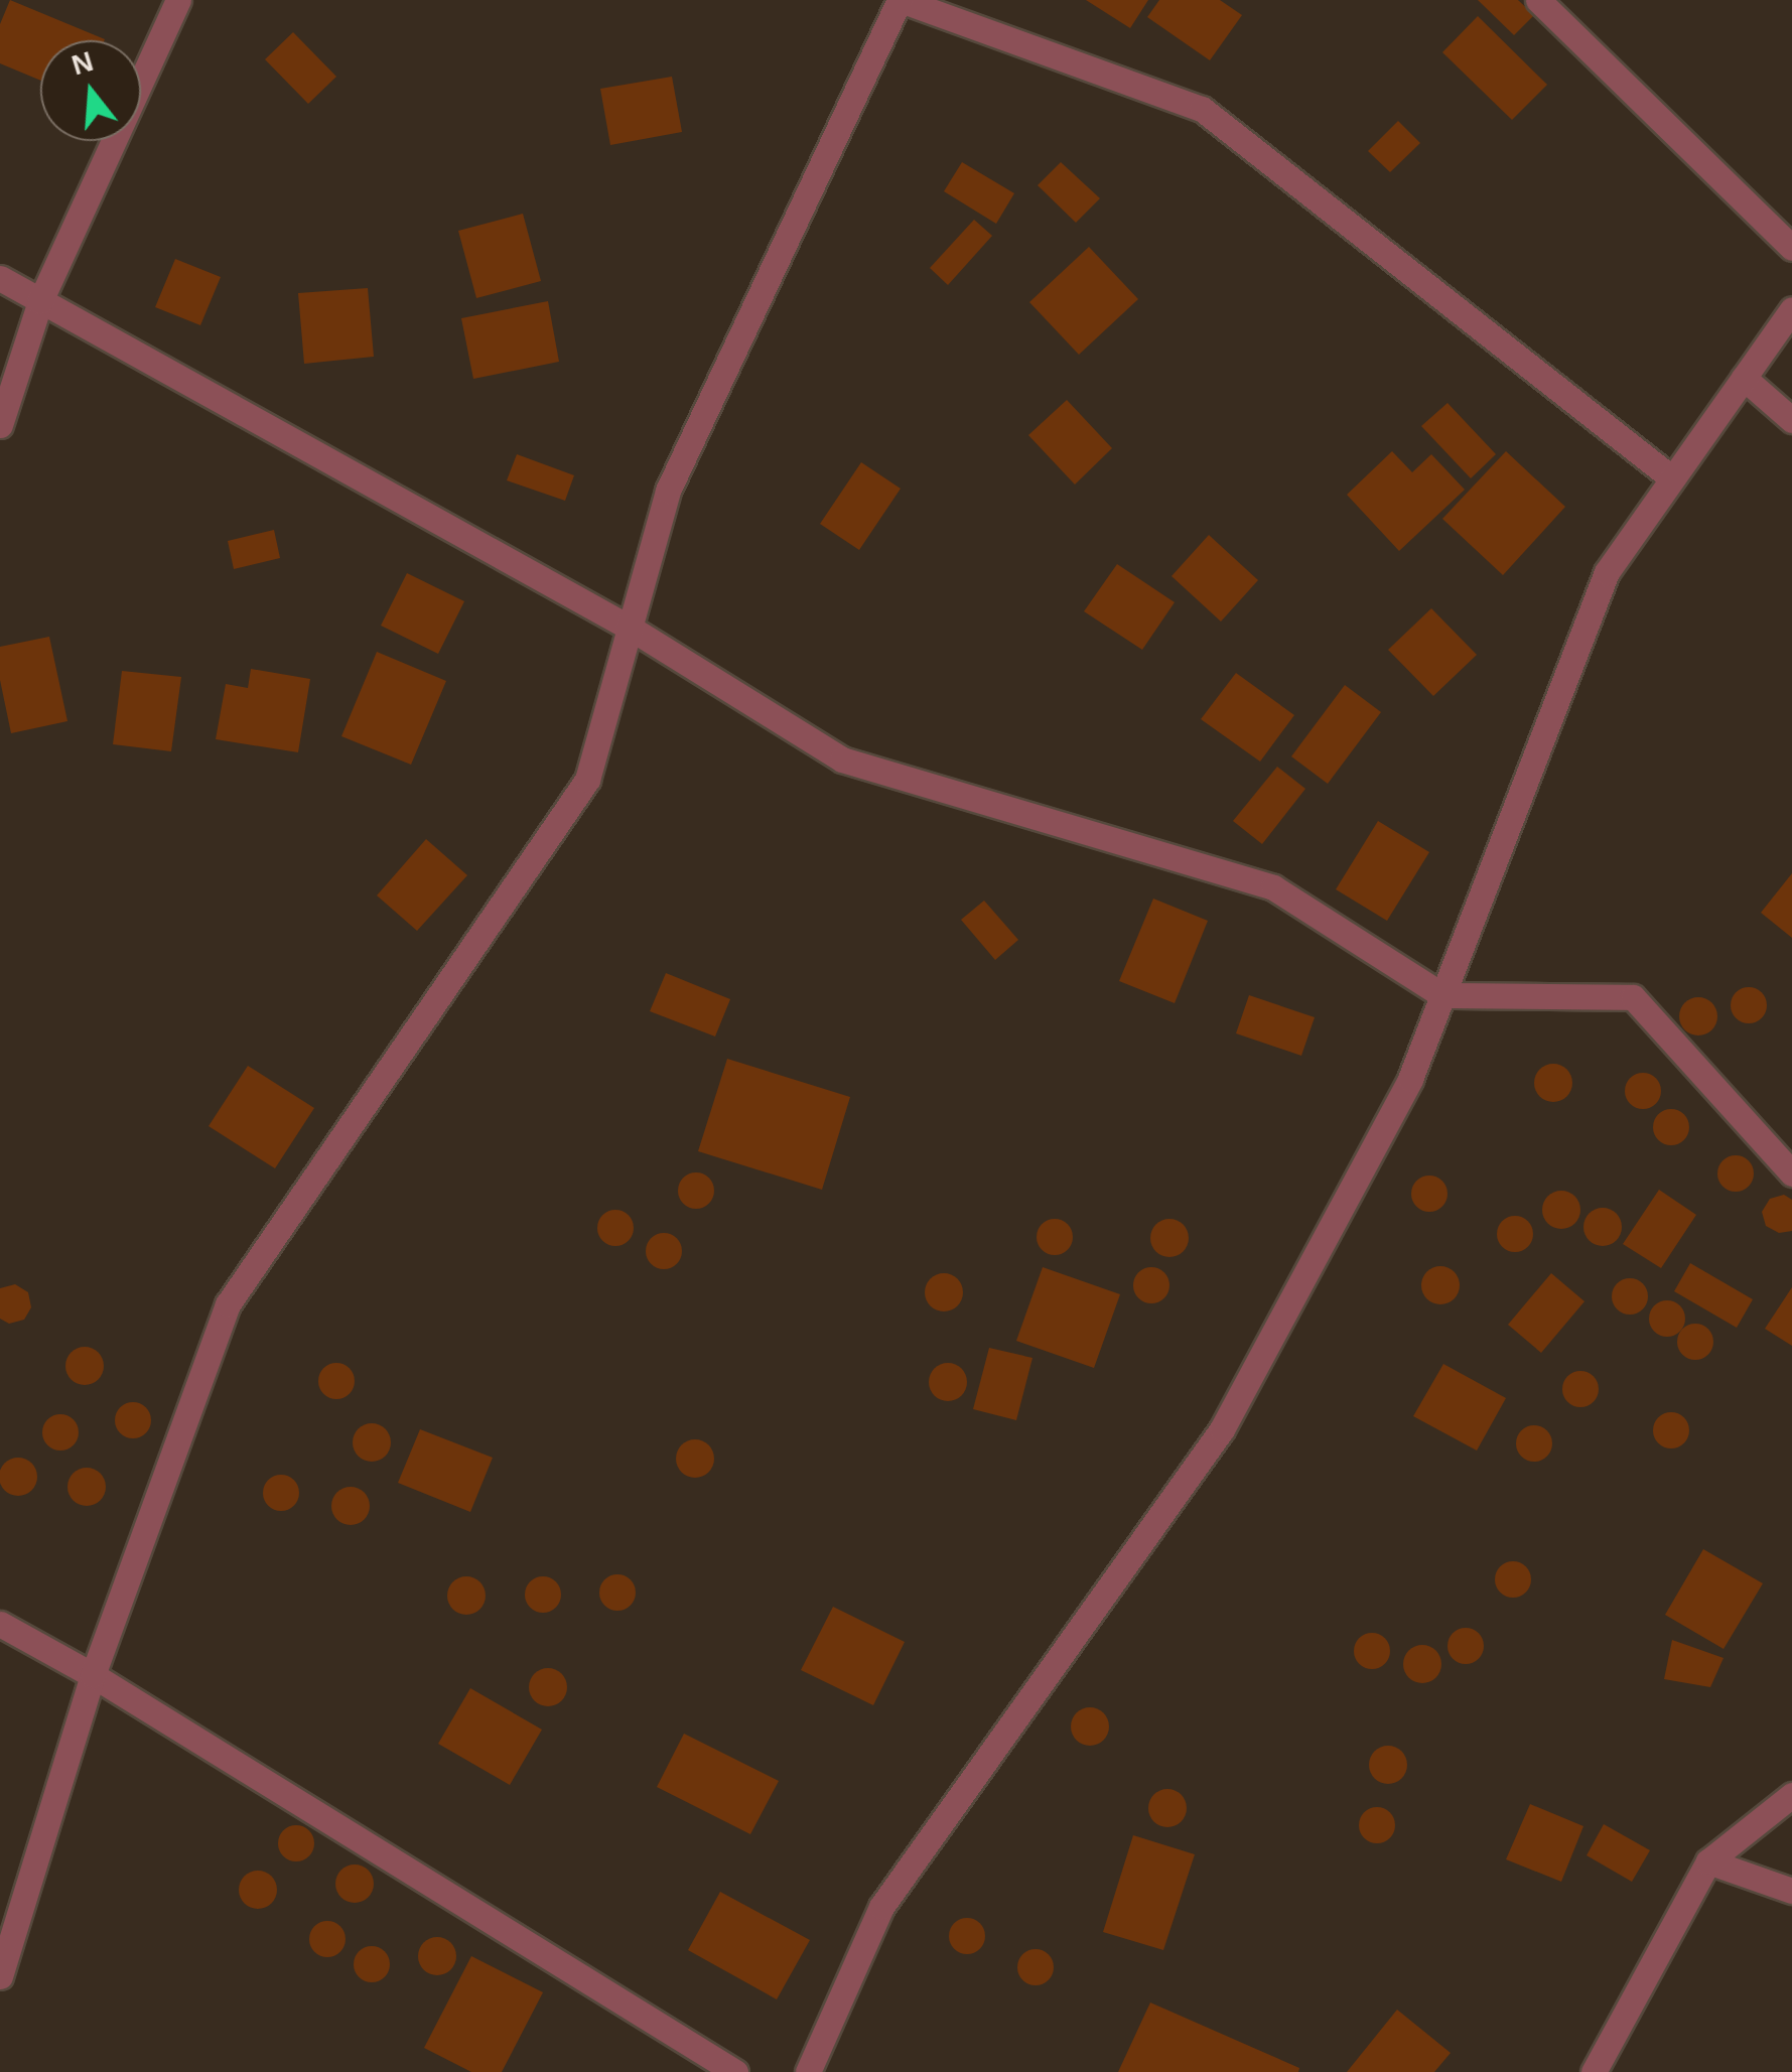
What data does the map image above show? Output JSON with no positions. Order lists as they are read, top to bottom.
{
  "north": "top"
}
